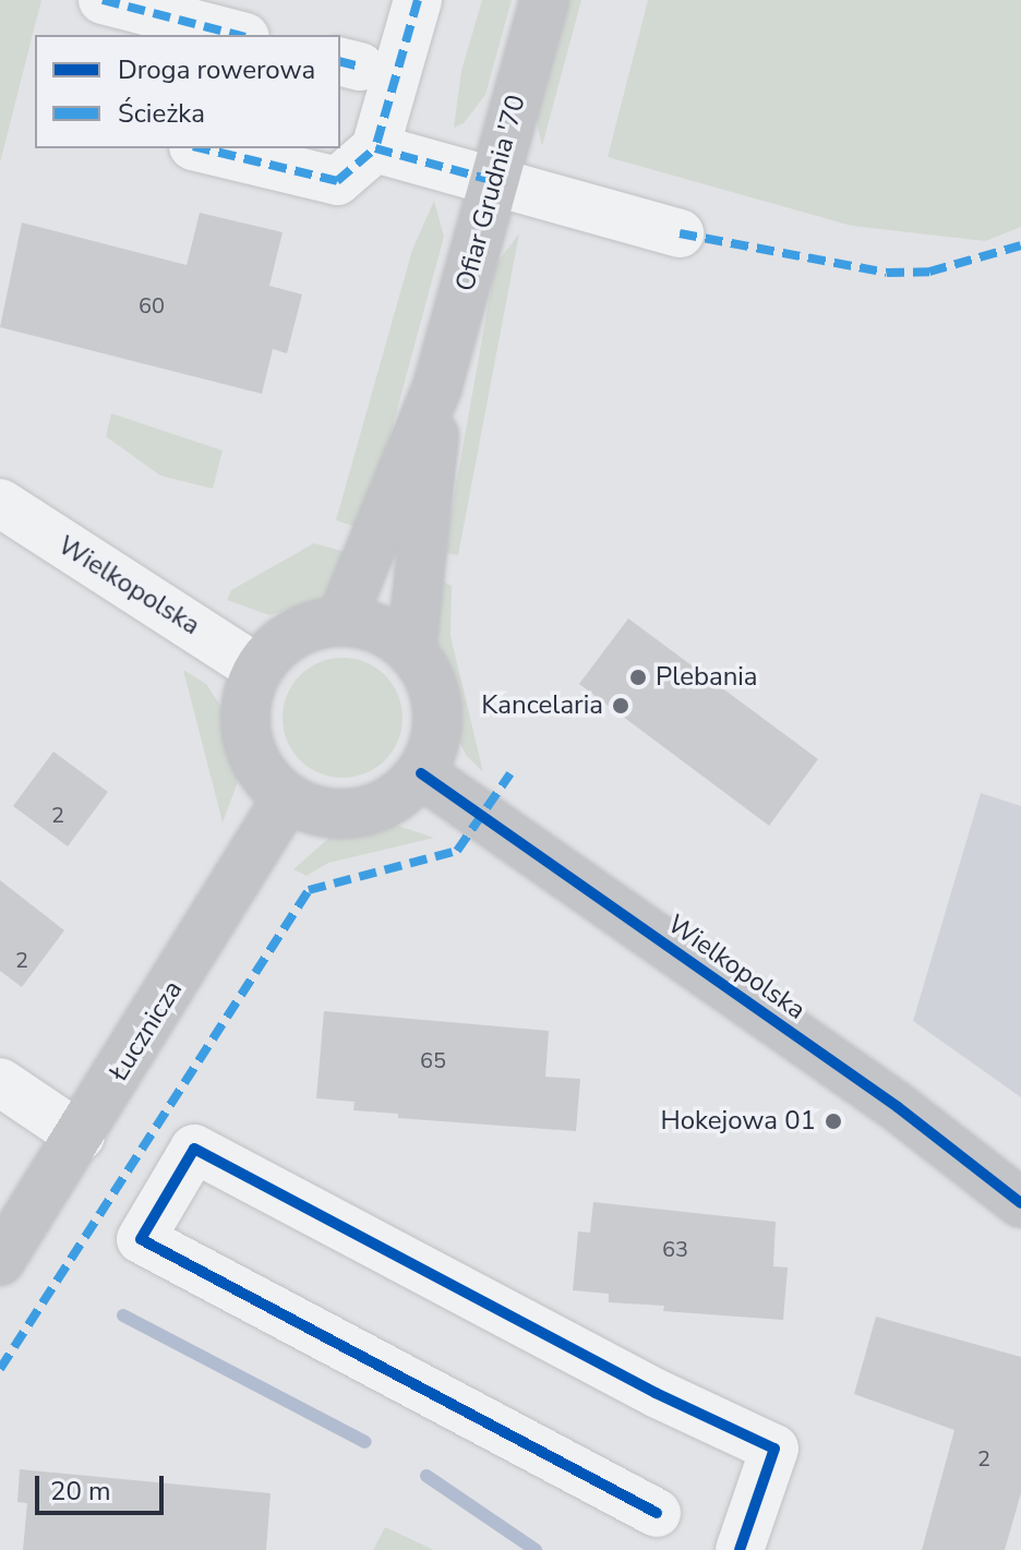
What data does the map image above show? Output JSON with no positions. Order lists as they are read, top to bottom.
{
  "streets": {
    "street": ["Ofiar Grudnia '70", "Wielkopolska", "Łucznicza"]
  },
  "crossings": [
    ["Ofiar Grudnia '70", "Wielkopolska"],
    ["Ofiar Grudnia '70", "Łucznicza"],
    ["Wielkopolska", "Łucznicza"]
  ],
  "places": ["Plebania", "Kancelaria", "Hokejowa 01"],
  "house_numbers": [
    "60",
    "2",
    "2",
    "65",
    "63",
    "2"
  ],
  "legend": ["Droga rowerowa", "Ścieżka"],
  "scale_bar": "20 m"
}
